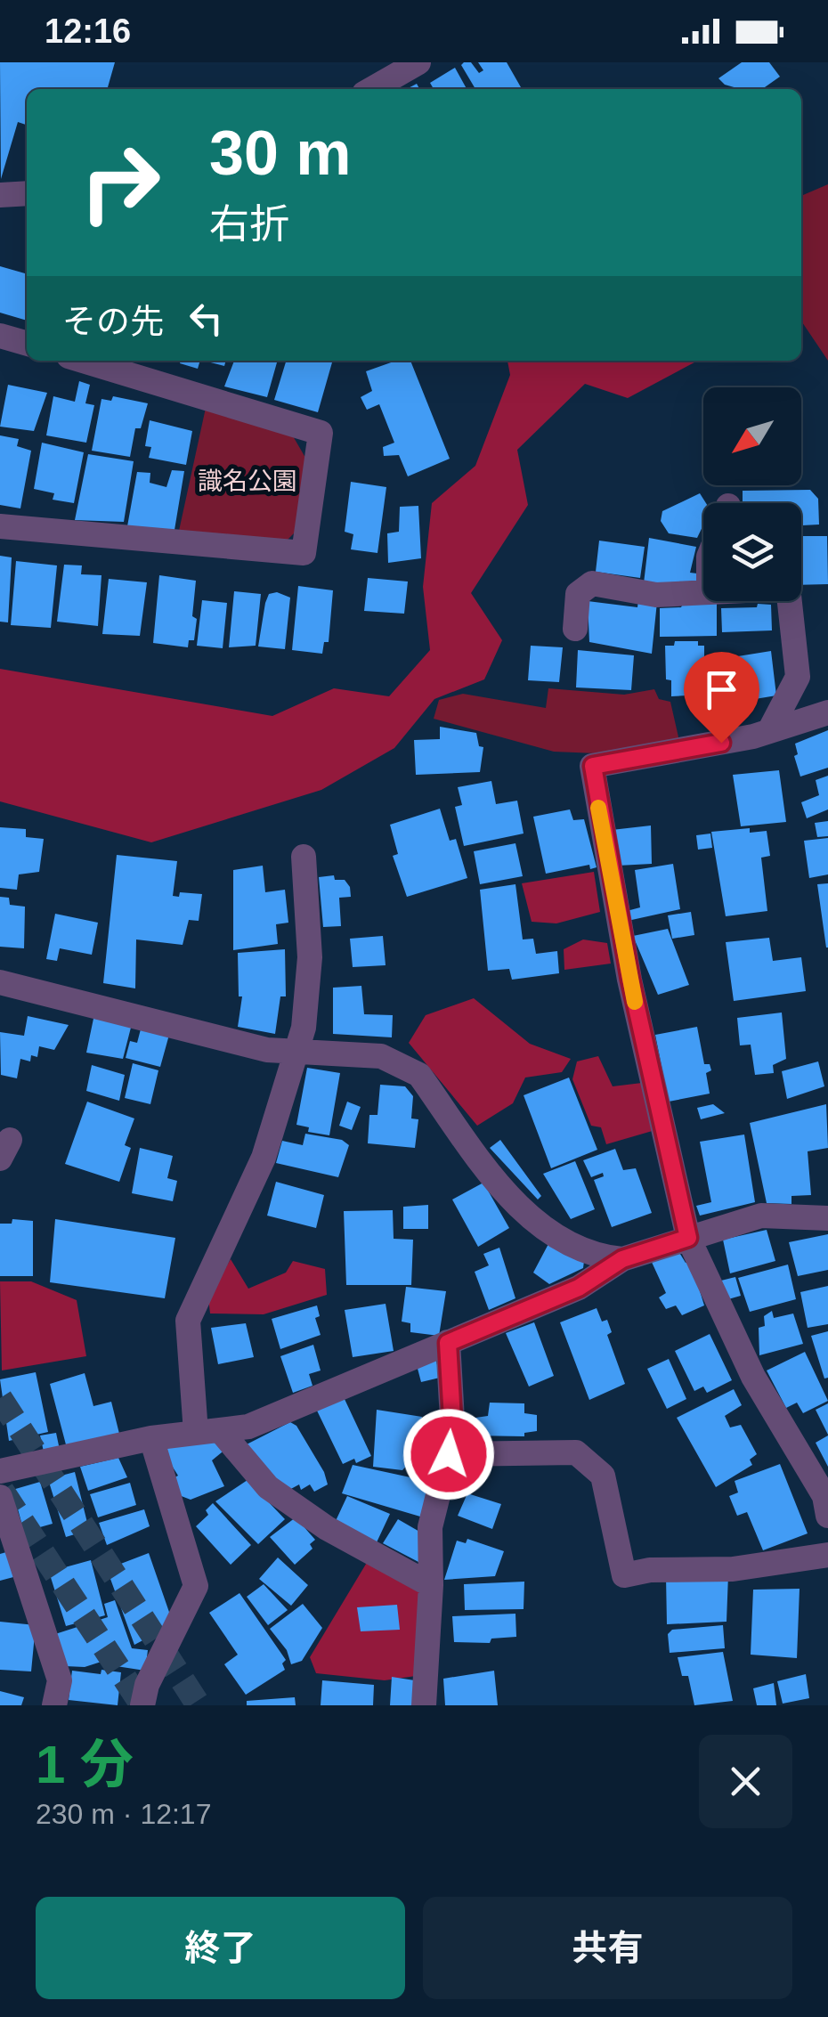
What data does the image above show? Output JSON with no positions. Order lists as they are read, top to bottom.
{
  "parks": ["識名公園"],
  "north": "bottom left",
  "page": {
    "status": "12:16",
    "turn": ["30 m", "右折"],
    "then": "その先",
    "heading": ["1 分", "230 m · 12:17"],
    "buttons": ["終了", "共有"]
  }
}
